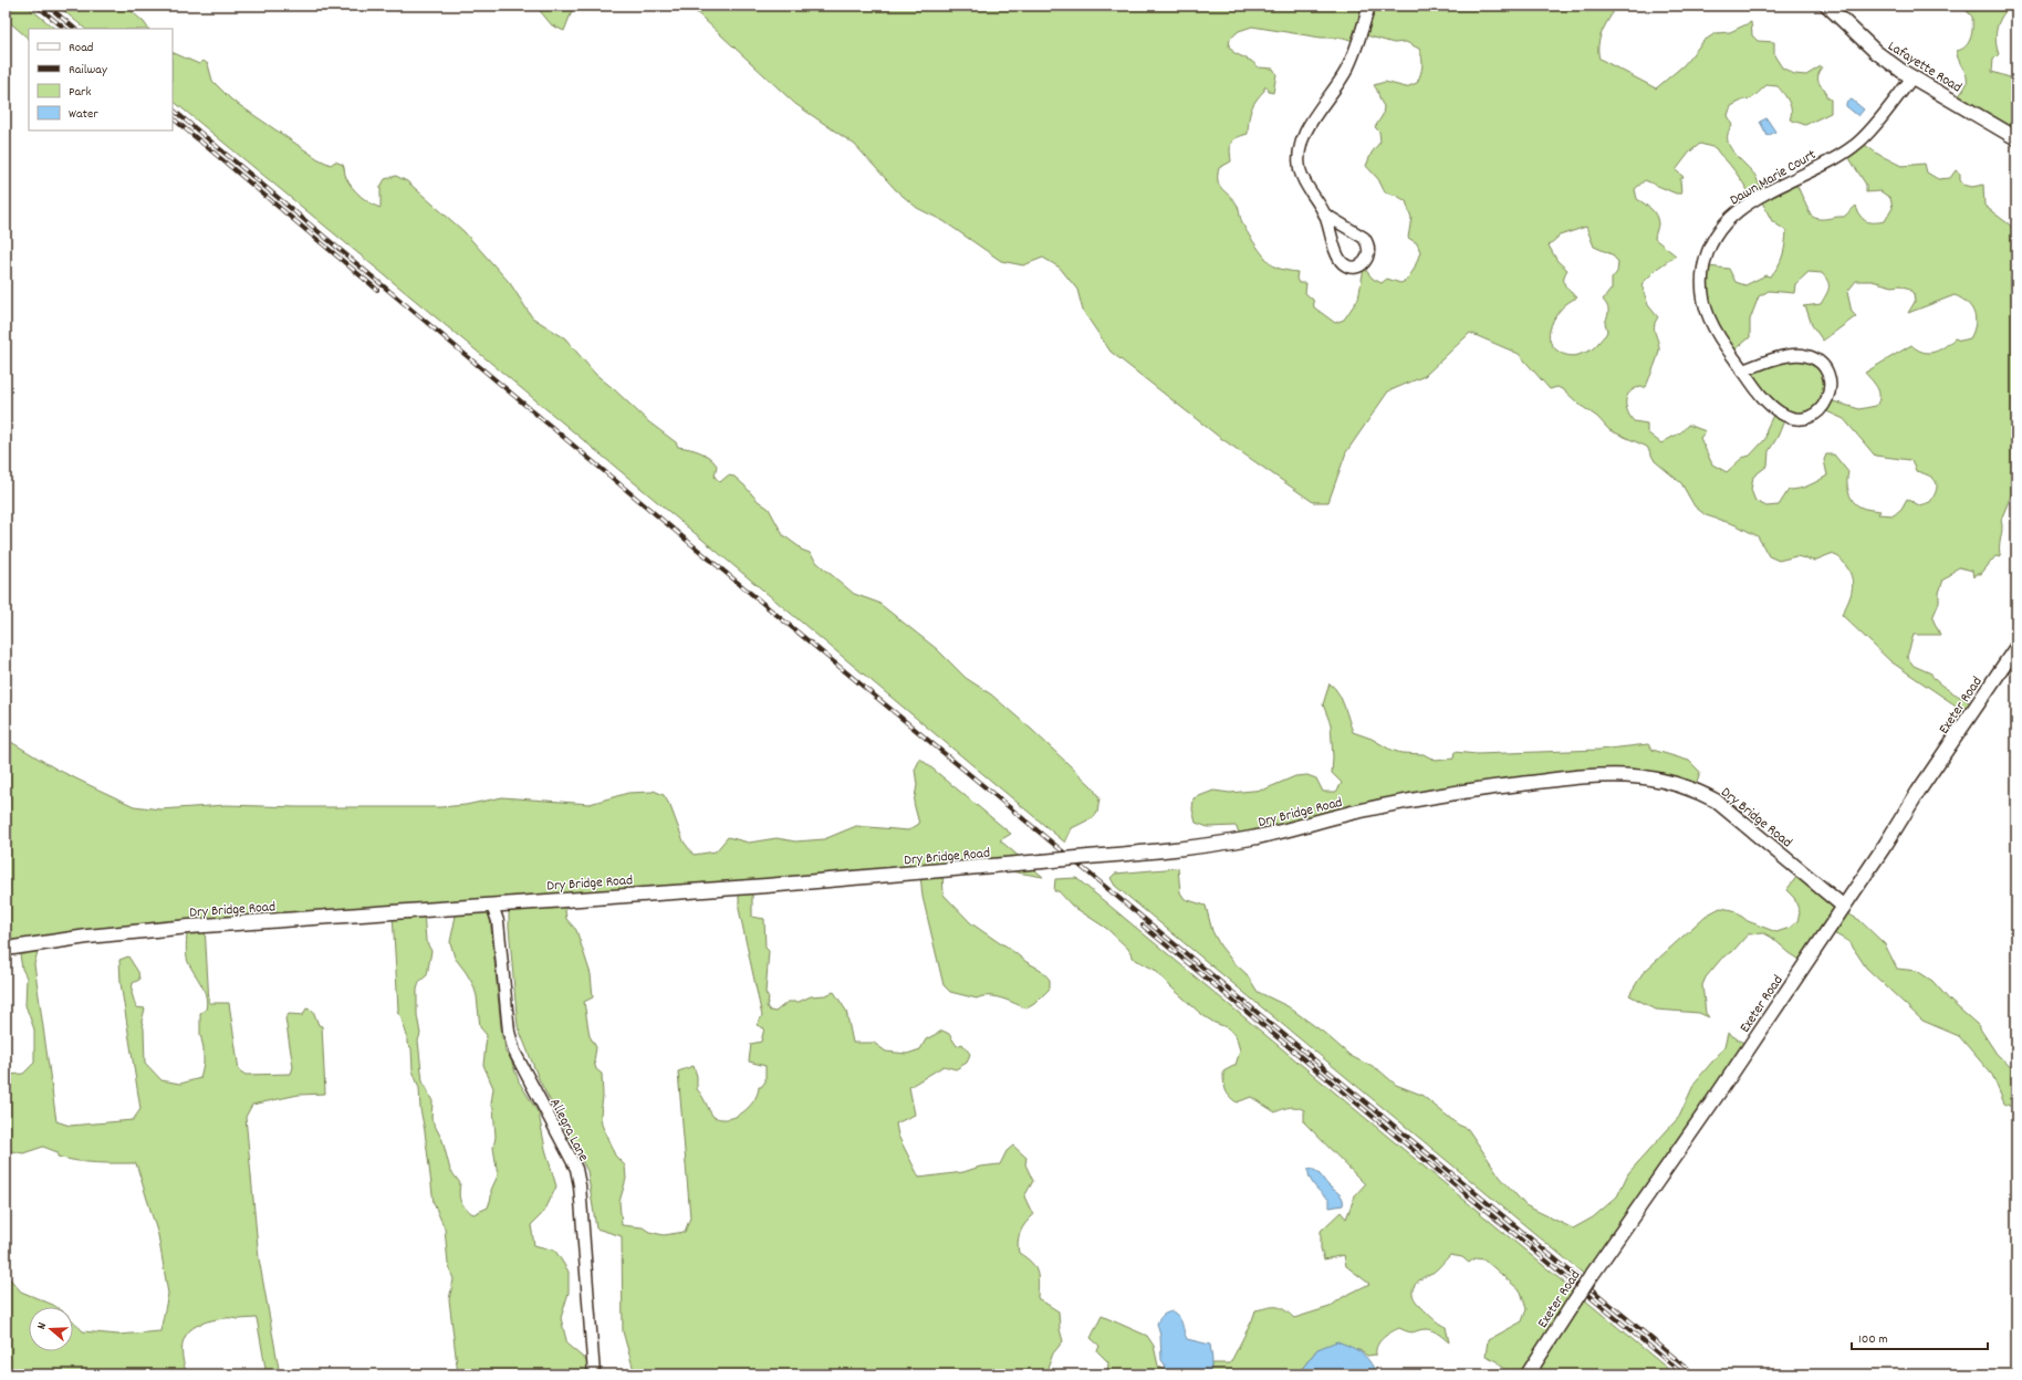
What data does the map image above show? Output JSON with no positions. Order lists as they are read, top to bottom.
{
  "streets": {
    "street": [
      "Lafayette Road",
      "Dawn Marie Court",
      "Exeter Road",
      "Dry Bridge Road",
      "Allegra Lane"
    ]
  },
  "crossings": [
    ["Lafayette Road", "Dawn Marie Court"],
    ["Exeter Road", "Dry Bridge Road"],
    ["Dry Bridge Road", "Allegra Lane"]
  ],
  "legend": [
    "Road",
    "Railway",
    "Park",
    "Water"
  ],
  "scale_bar": "100 m",
  "north": "left"
}
